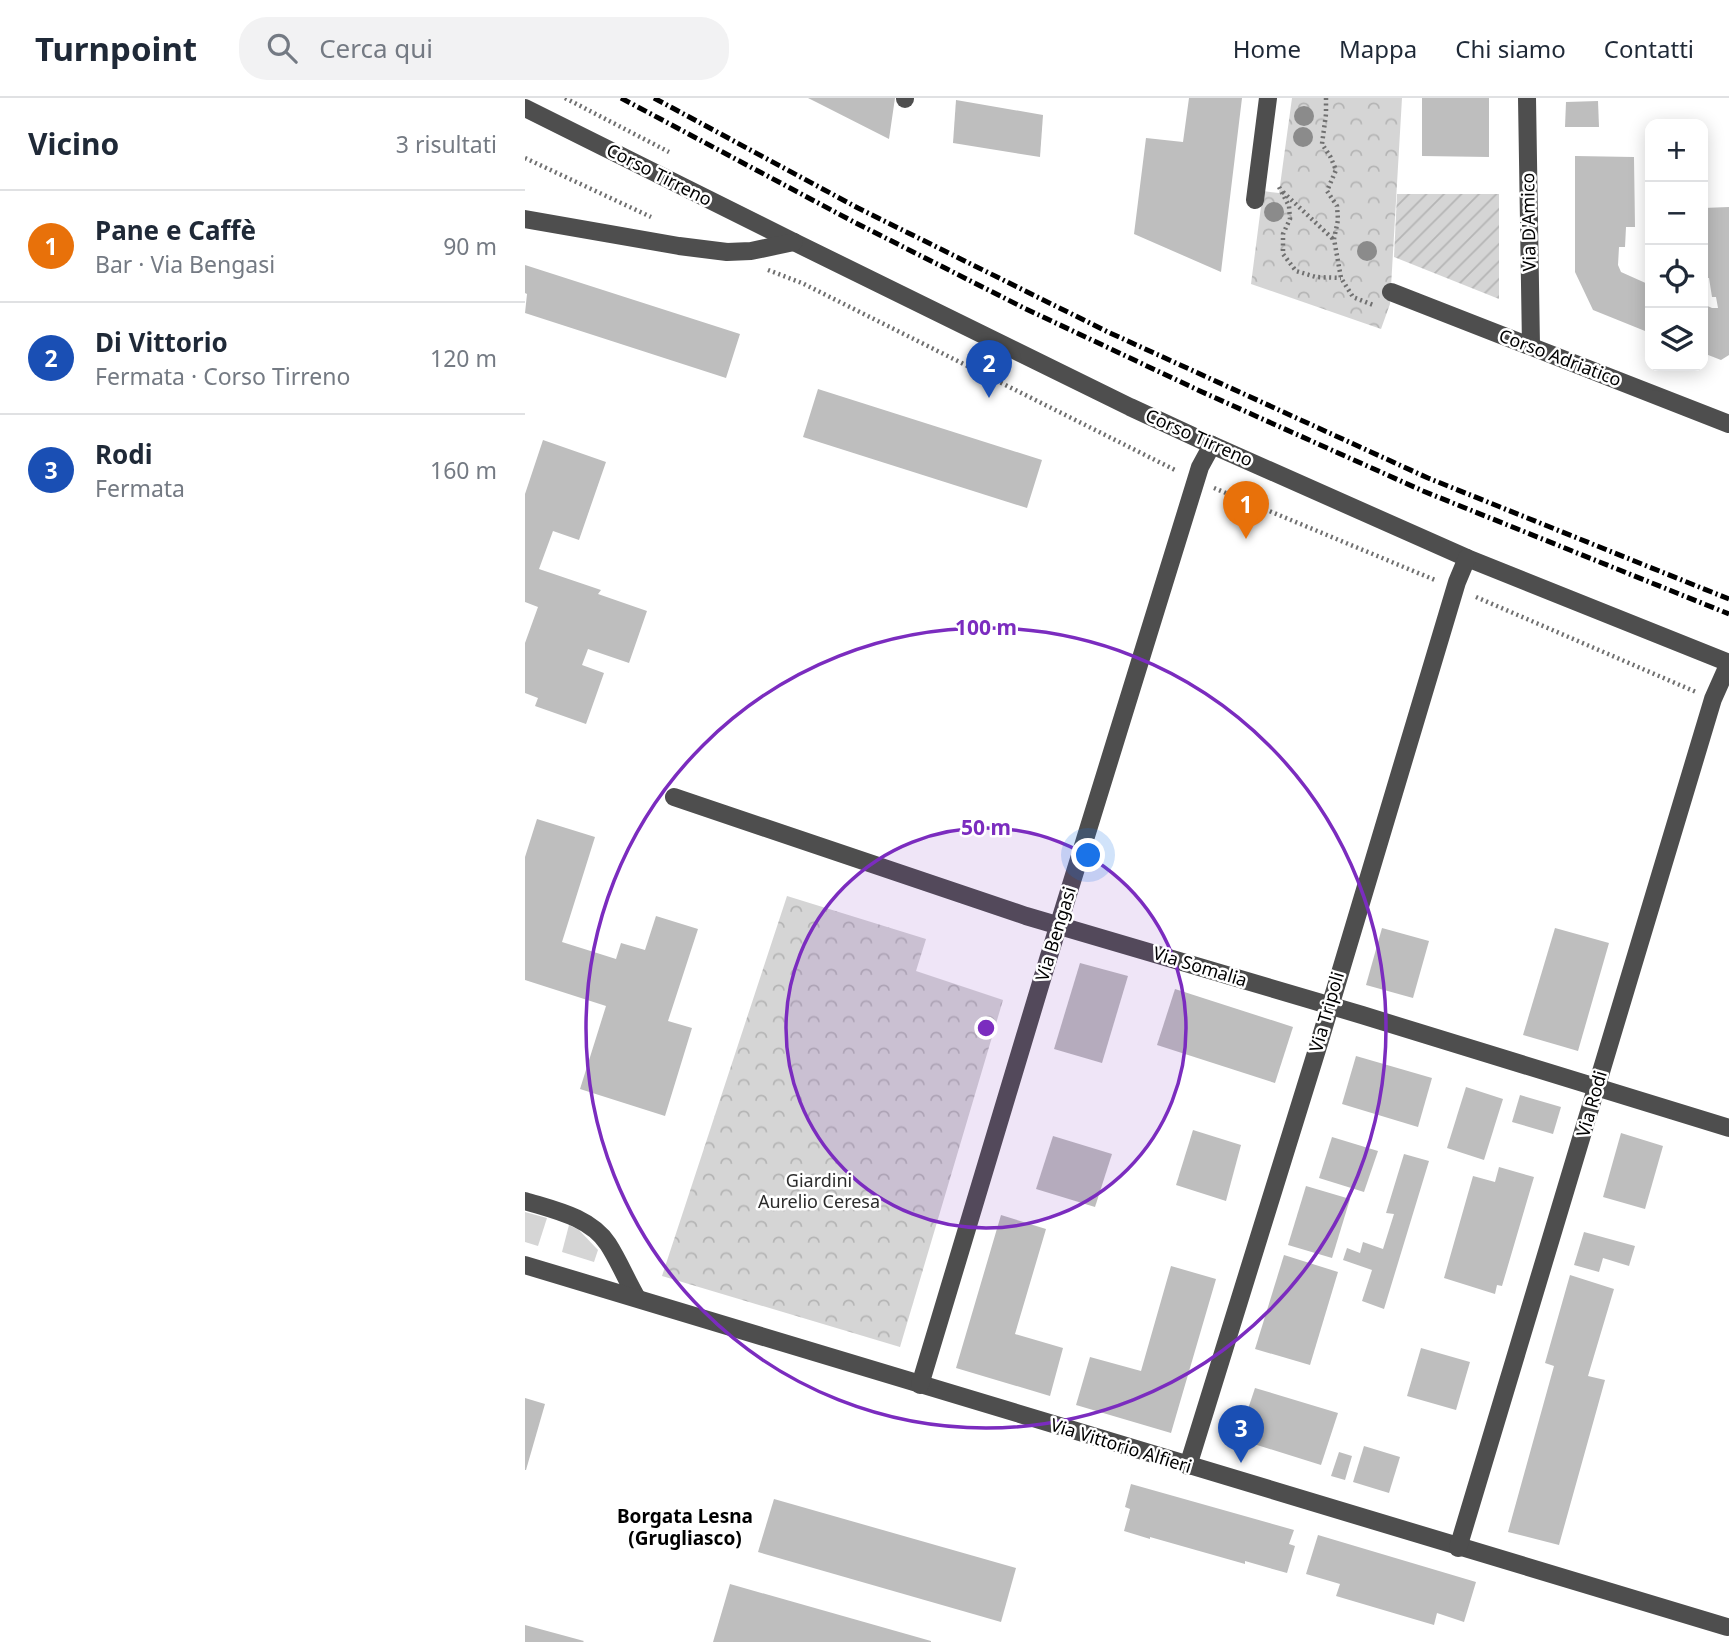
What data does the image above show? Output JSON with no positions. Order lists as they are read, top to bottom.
{
  "streets": {
    "street": [
      "Corso Tirreno",
      "Via D'Amico",
      "Corso Adriatico",
      "Via Bengasi",
      "Via Somalia",
      "Via Tripoli",
      "Via Rodi",
      "Via Vittorio Alfieri"
    ]
  },
  "crossings": [
    ["Corso Tirreno", "Via Bengasi"],
    ["Corso Tirreno", "Via Tripoli"],
    ["Corso Tirreno", "Via Rodi"],
    ["Via D'Amico", "Corso Adriatico"],
    ["Via Bengasi", "Via Somalia"],
    ["Via Bengasi", "Via Vittorio Alfieri"],
    ["Via Somalia", "Via Tripoli"],
    ["Via Somalia", "Via Rodi"],
    ["Via Tripoli", "Via Vittorio Alfieri"],
    ["Via Rodi", "Via Vittorio Alfieri"]
  ],
  "districts": ["Borgata Lesna (Grugliasco)"],
  "parks": ["Giardini Aurelio Ceresa"],
  "page": {
    "header": "Turnpoint",
    "search": "Cerca qui",
    "nav": [
      "Home",
      "Mappa",
      "Chi siamo",
      "Contatti"
    ],
    "heading": ["Vicino", "3 risultati"],
    "map_buttons": ["+", "−"],
    "list": [
      {
        "mark": "1",
        "name": "Pane e Caffè",
        "note": "Bar · Via Bengasi",
        "value": "90 m"
      },
      {
        "mark": "2",
        "name": "Di Vittorio",
        "note": "Fermata · Corso Tirreno",
        "value": "120 m"
      },
      {
        "mark": "3",
        "name": "Rodi",
        "note": "Fermata",
        "value": "160 m"
      }
    ],
    "pins": ["2", "1", "3"]
  },
  "rings": ["100 m", "50 m"]
}
